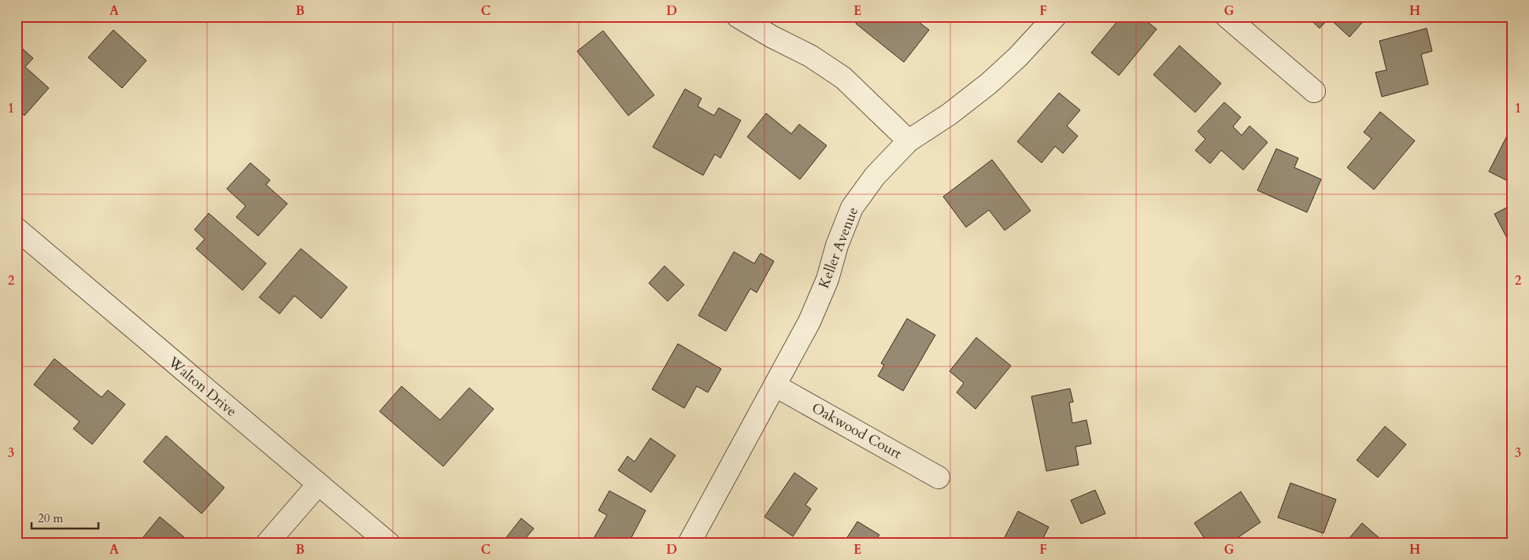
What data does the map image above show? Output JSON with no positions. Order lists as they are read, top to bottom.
{
  "streets": {
    "street": ["Keller Avenue", "Walton Drive", "Oakwood Court"]
  },
  "crossings": [
    ["Keller Avenue", "Oakwood Court"]
  ],
  "scale_bar": "20 m",
  "grid": {
    "columns": [
      "A",
      "B",
      "C",
      "D",
      "E",
      "F",
      "G",
      "H"
    ],
    "rows": ["1", "2", "3"]
  }
}
